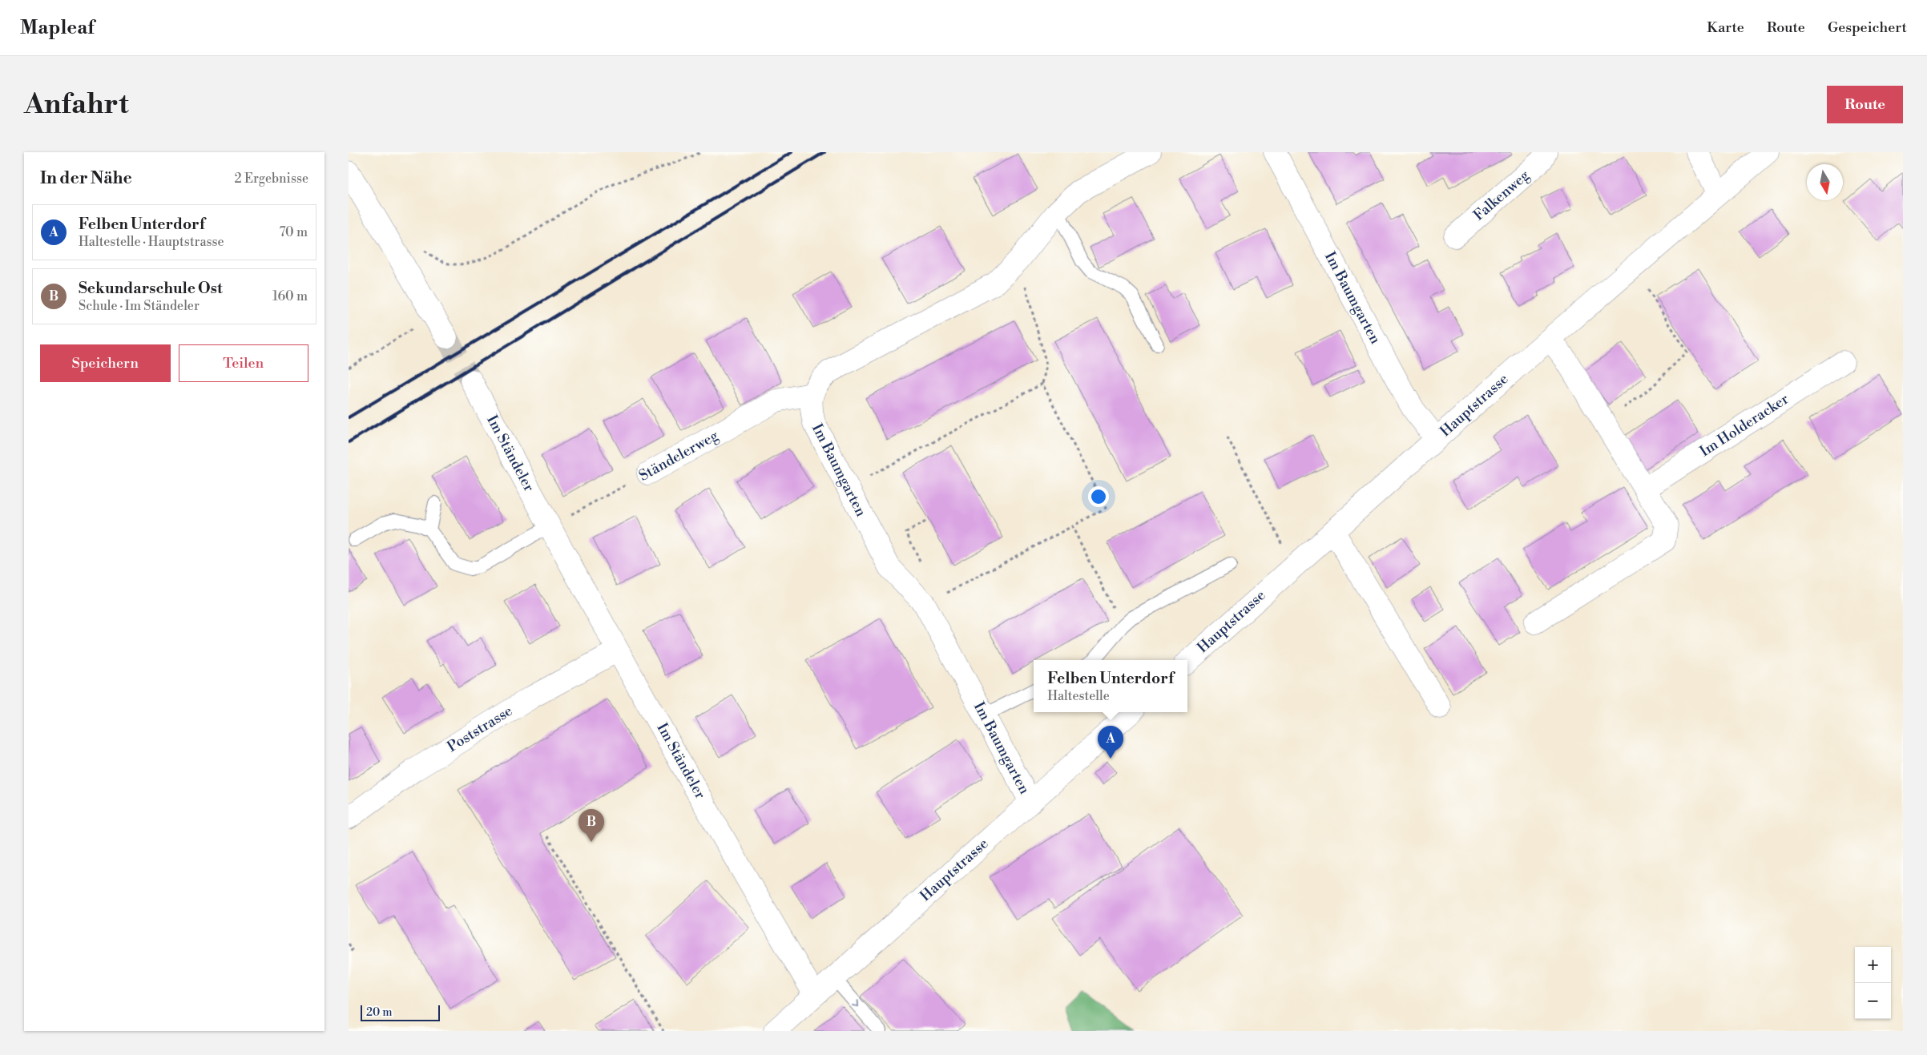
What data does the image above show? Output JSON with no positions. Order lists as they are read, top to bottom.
{
  "streets": {
    "street": [
      "Falkenweg",
      "Im Baumgarten",
      "Hauptstrasse",
      "Im Holderacker",
      "Im Ständeler",
      "Ständelerweg",
      "Poststrasse"
    ]
  },
  "crossings": [
    ["Im Baumgarten", "Hauptstrasse"],
    ["Im Baumgarten", "Ständelerweg"],
    ["Hauptstrasse", "Im Ständeler"],
    ["Im Ständeler", "Ständelerweg"],
    ["Im Ständeler", "Poststrasse"]
  ],
  "scale_bar": "20 m",
  "north": "bottom",
  "page": {
    "header": "Mapleaf",
    "nav": ["Karte", "Route", "Gespeichert"],
    "buttons": [
      "Route",
      ["Speichern", "Teilen"]
    ],
    "title": "Anfahrt",
    "heading": ["In der Nähe", "2 Ergebnisse"],
    "list": [
      {
        "mark": "A",
        "name": "Felben Unterdorf",
        "note": "Haltestelle · Hauptstrasse",
        "value": "70 m"
      },
      {
        "mark": "B",
        "name": "Sekundarschule Ost",
        "note": "Schule · Im Ständeler",
        "value": "160 m"
      }
    ],
    "popup": ["Felben Unterdorf", "Haltestelle"],
    "pins": ["A", "B"],
    "map_buttons": ["+", "−"],
    "scale": "20 m"
  }
}
